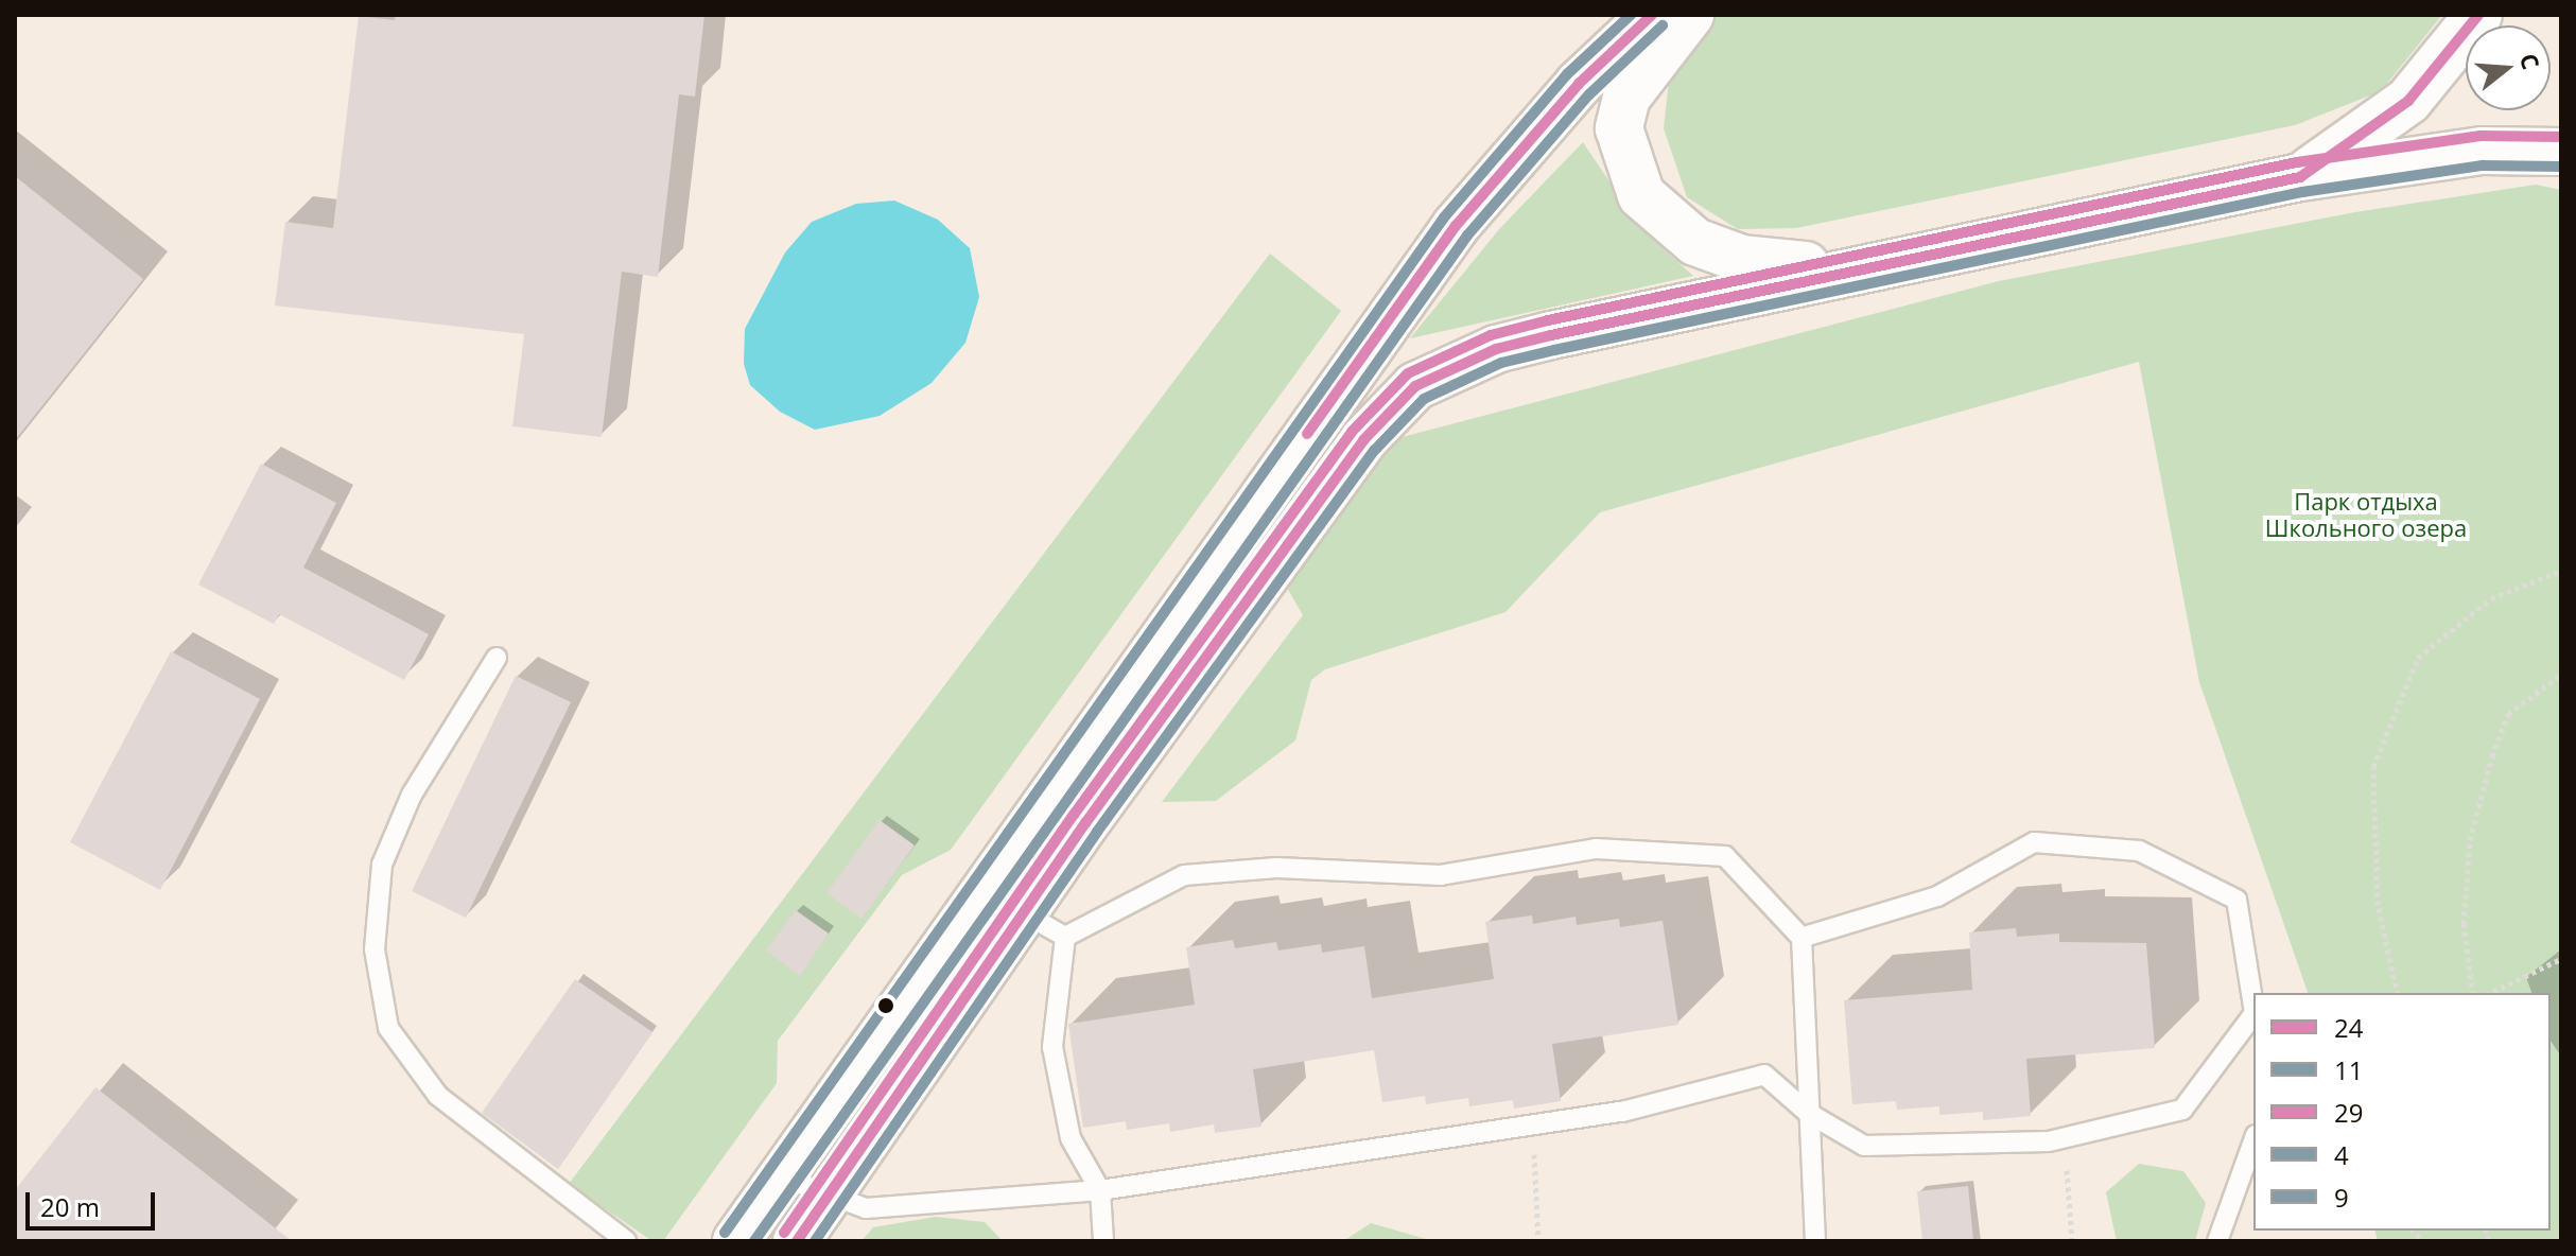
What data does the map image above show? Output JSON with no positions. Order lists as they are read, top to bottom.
{
  "parks": ["Парк отдыха Школьного озера"],
  "lines": [
    "transit line 24",
    "transit line 9",
    "transit line 4",
    "transit line 29",
    "transit line 11"
  ],
  "legend": [
    "24",
    "11",
    "29",
    "4",
    "9"
  ],
  "scale_bar": "20 m",
  "north": "right"
}
